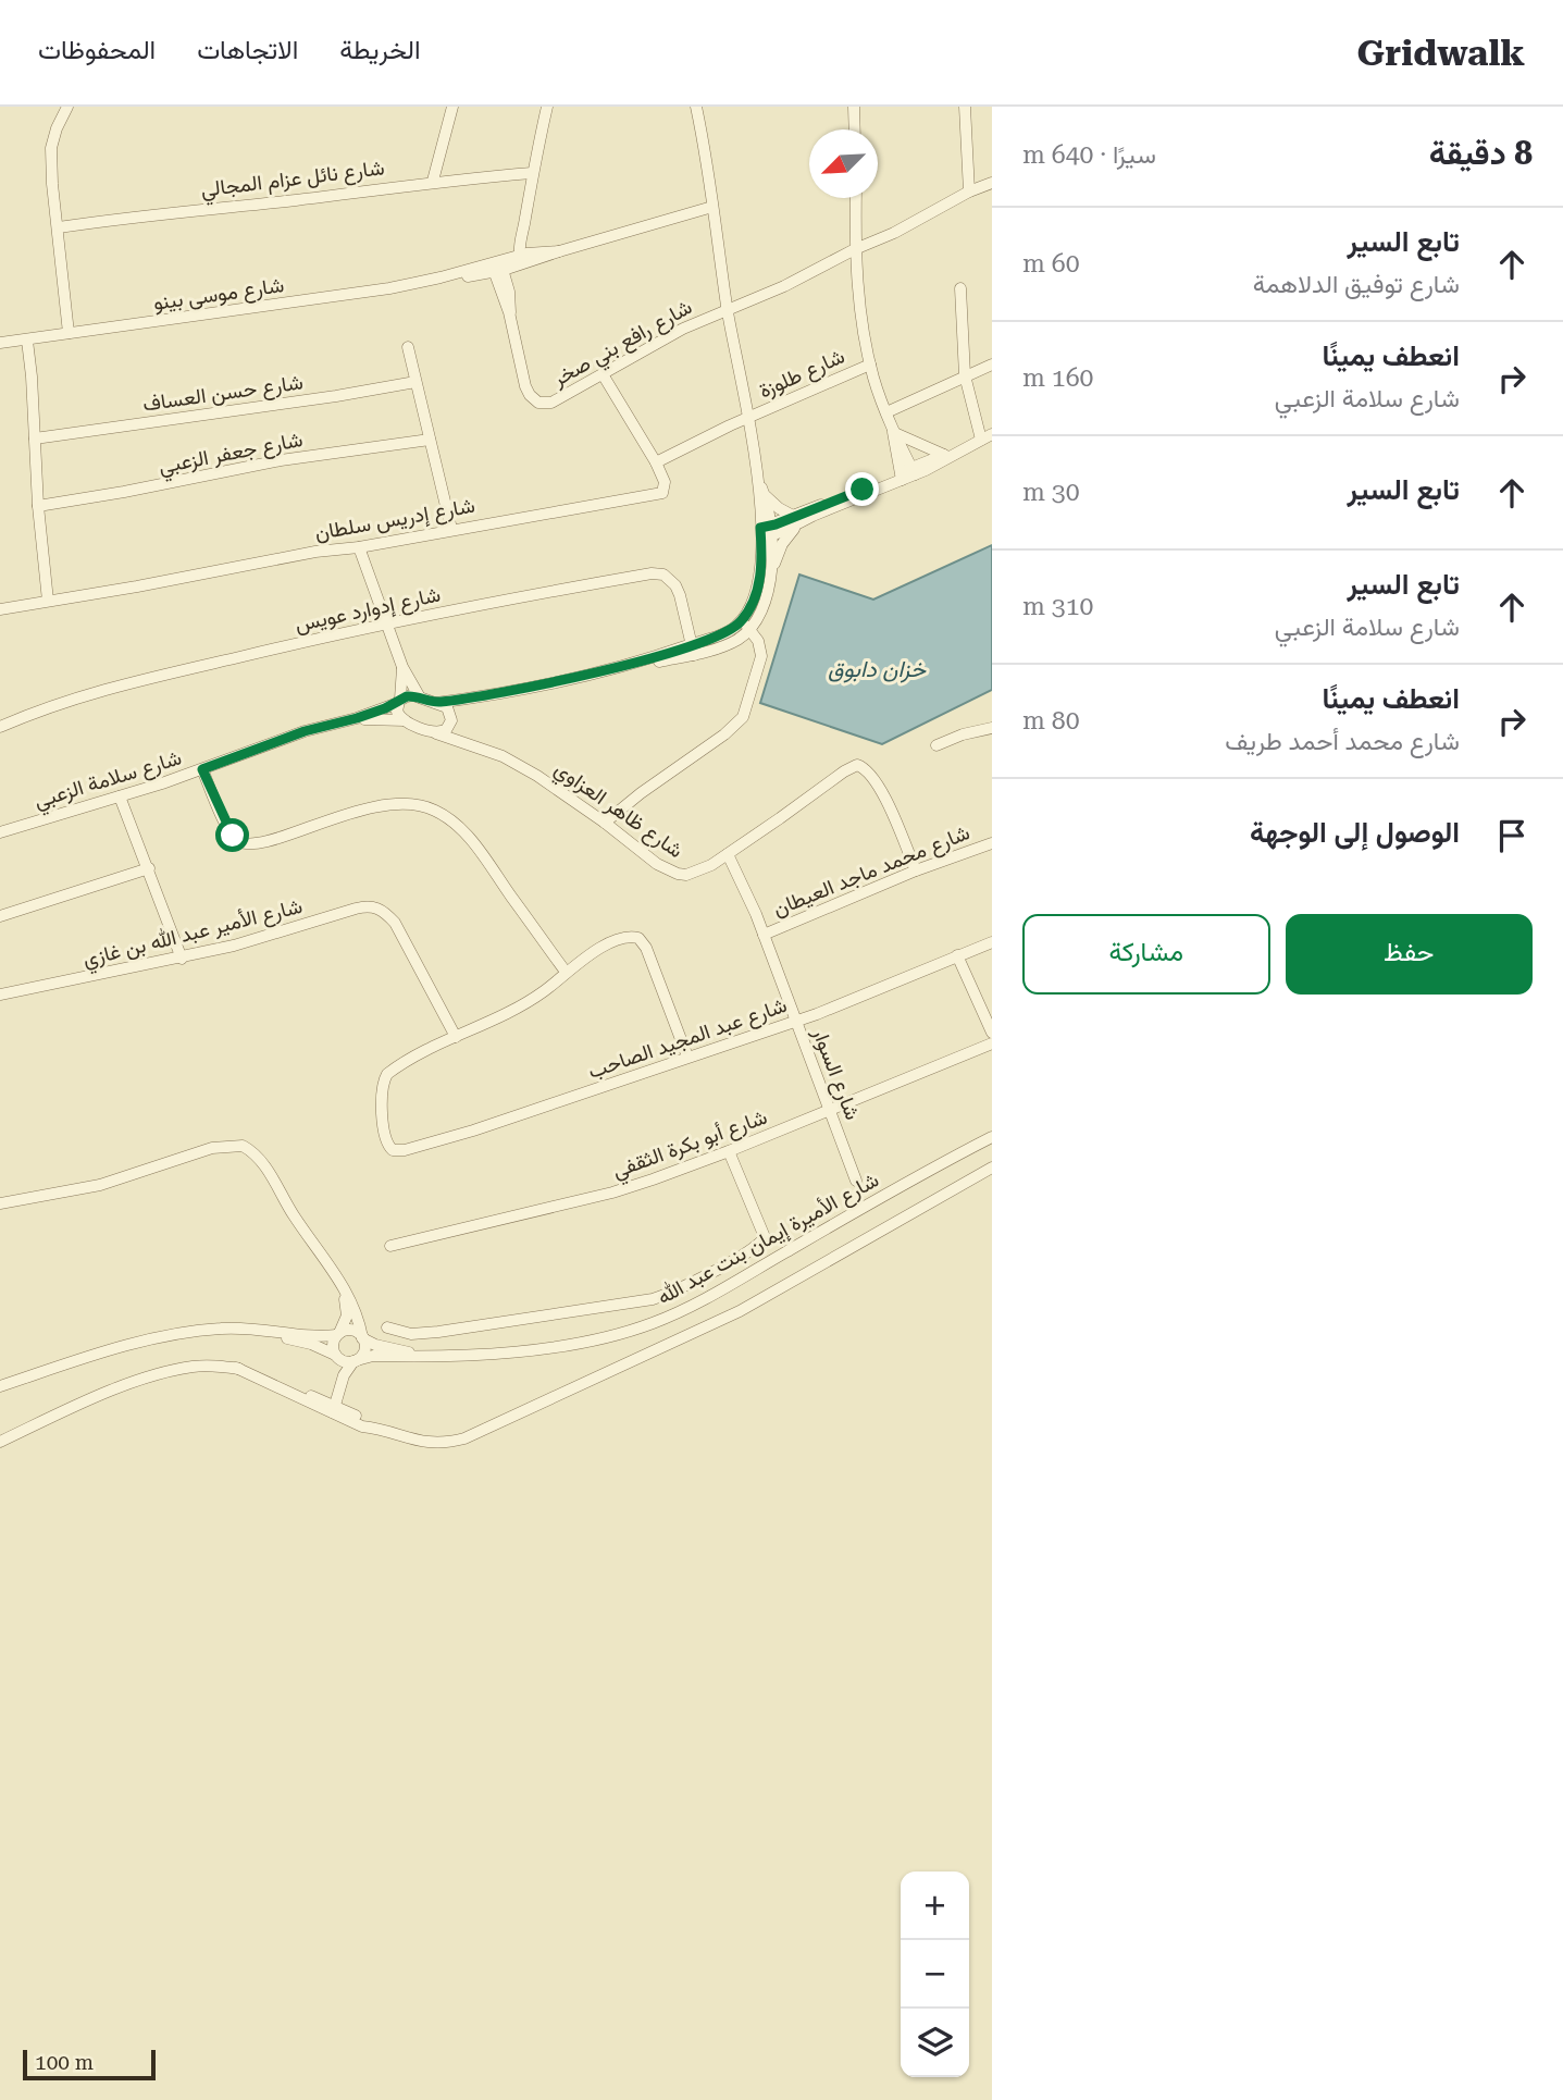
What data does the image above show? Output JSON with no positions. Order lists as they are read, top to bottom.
{
  "streets": {
    "street": [
      "شارع نائل عزام المجالي",
      "شارع موسى بينو",
      "شارع رافع بني صخر",
      "شارع طلوزة",
      "شارع حسن العساف",
      "شارع جعفر الزعبي",
      "شارع إدريس سلطان",
      "شارع إدوارد عويس",
      "شارع سلامة الزعبي",
      "شارع ظاهر العزاوي",
      "شارع محمد ماجد العيطان",
      "شارع الأمير عبد الله بن غازي",
      "شارع عبد المجيد الصاحب",
      "شارع السوار",
      "شارع أبو بكرة الثقفي",
      "شارع الأميرة إيمان بنت عبد الله"
    ]
  },
  "crossings": [
    ["شارع موسى بينو", "شارع رافع بني صخر"],
    ["شارع رافع بني صخر", "شارع إدريس سلطان"],
    ["شارع طلوزة", "شارع إدريس سلطان"],
    ["شارع سلامة الزعبي", "شارع ظاهر العزاوي"],
    ["شارع ظاهر العزاوي", "شارع محمد ماجد العيطان"],
    ["شارع ظاهر العزاوي", "شارع السوار"],
    ["شارع محمد ماجد العيطان", "شارع السوار"],
    ["شارع الأمير عبد الله بن غازي", "شارع عبد المجيد الصاحب"],
    ["شارع عبد المجيد الصاحب", "شارع السوار"],
    ["شارع السوار", "شارع أبو بكرة الثقفي"],
    ["شارع أبو بكرة الثقفي", "شارع الأميرة إيمان بنت عبد الله"]
  ],
  "water": ["خزان دابوق"],
  "scale_bar": "100 m",
  "north": "bottom left",
  "page": {
    "header": "Gridwalk",
    "nav": ["الخريطة", "الاتجاهات", "المحفوظات"],
    "heading": ["8 دقيقة", "سيرًا · 640 m"],
    "list": [
      ["تابع السير", "شارع توفيق الدلاهمة", "60 m"],
      ["انعطف يمينًا", "شارع سلامة الزعبي", "160 m"],
      ["تابع السير", "30 m"],
      ["تابع السير", "شارع سلامة الزعبي", "310 m"],
      ["انعطف يمينًا", "شارع محمد أحمد طريف", "80 m"],
      "الوصول إلى الوجهة"
    ],
    "buttons": ["حفظ", "مشاركة"],
    "map_buttons": ["+", "−"],
    "scale": "100 m"
  }
}
